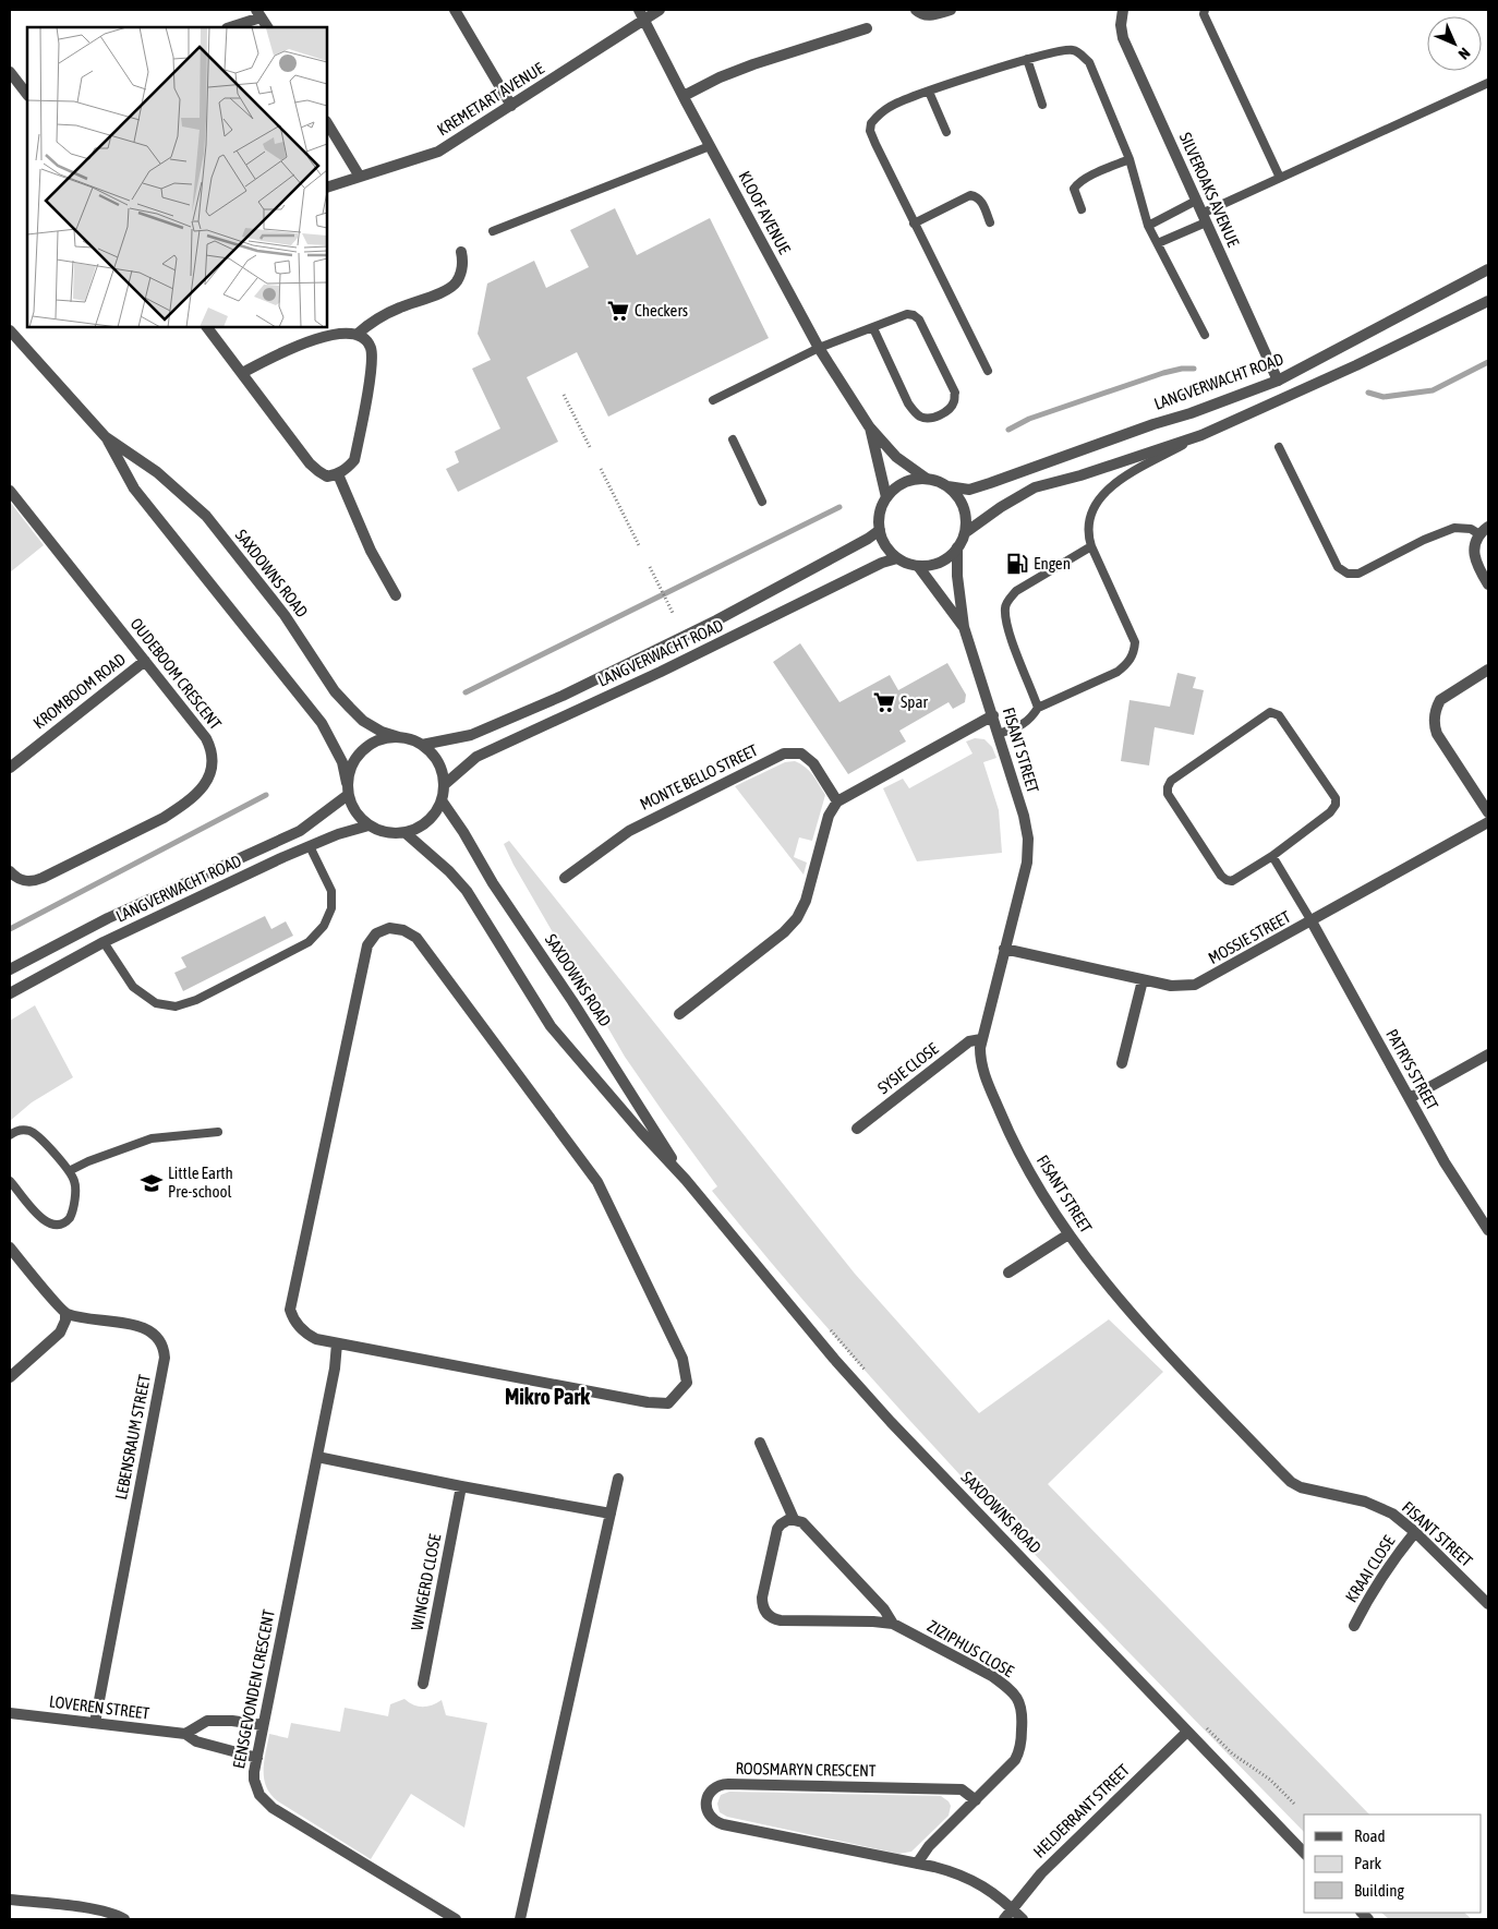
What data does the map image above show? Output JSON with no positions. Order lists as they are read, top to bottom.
{
  "streets": {
    "street": [
      "KREMETART AVENUE",
      "SILVEROAKS AVENUE",
      "KLOOF AVENUE",
      "LANGVERWACHT ROAD",
      "SAXDOWNS ROAD",
      "OUDEBOOM CRESCENT",
      "KROMBOOM ROAD",
      "FISANT STREET",
      "MONTE BELLO STREET",
      "MOSSIE STREET",
      "SYSIE CLOSE",
      "PATRYS STREET",
      "LEBENSRAUM STREET",
      "KRAAI CLOSE",
      "WINGERD CLOSE",
      "ZIZIPHUS CLOSE",
      "EENSGEVONDEN CRESCENT",
      "LOVEREN STREET",
      "ROOSMARYN CRESCENT",
      "HELDERRANT STREET"
    ]
  },
  "crossings": [
    ["KREMETART AVENUE", "KLOOF AVENUE"],
    ["SILVEROAKS AVENUE", "LANGVERWACHT ROAD"],
    ["KLOOF AVENUE", "LANGVERWACHT ROAD"],
    ["KLOOF AVENUE", "FISANT STREET"],
    ["LANGVERWACHT ROAD", "SAXDOWNS ROAD"],
    ["LANGVERWACHT ROAD", "FISANT STREET"],
    ["SAXDOWNS ROAD", "HELDERRANT STREET"],
    ["OUDEBOOM CRESCENT", "KROMBOOM ROAD"],
    ["FISANT STREET", "MOSSIE STREET"],
    ["FISANT STREET", "SYSIE CLOSE"],
    ["FISANT STREET", "KRAAI CLOSE"],
    ["MOSSIE STREET", "PATRYS STREET"],
    ["LEBENSRAUM STREET", "LOVEREN STREET"],
    ["ZIZIPHUS CLOSE", "ROOSMARYN CRESCENT"],
    ["EENSGEVONDEN CRESCENT", "LOVEREN STREET"],
    ["ROOSMARYN CRESCENT", "HELDERRANT STREET"]
  ],
  "districts": ["Mikro Park"],
  "places": {
    "supermarket": ["Checkers", "Spar"],
    "fuel station": ["Engen"],
    "school or university": ["Little Earth Pre-school"]
  },
  "legend": ["Road", "Park", "Building"],
  "north": "bottom right"
}
